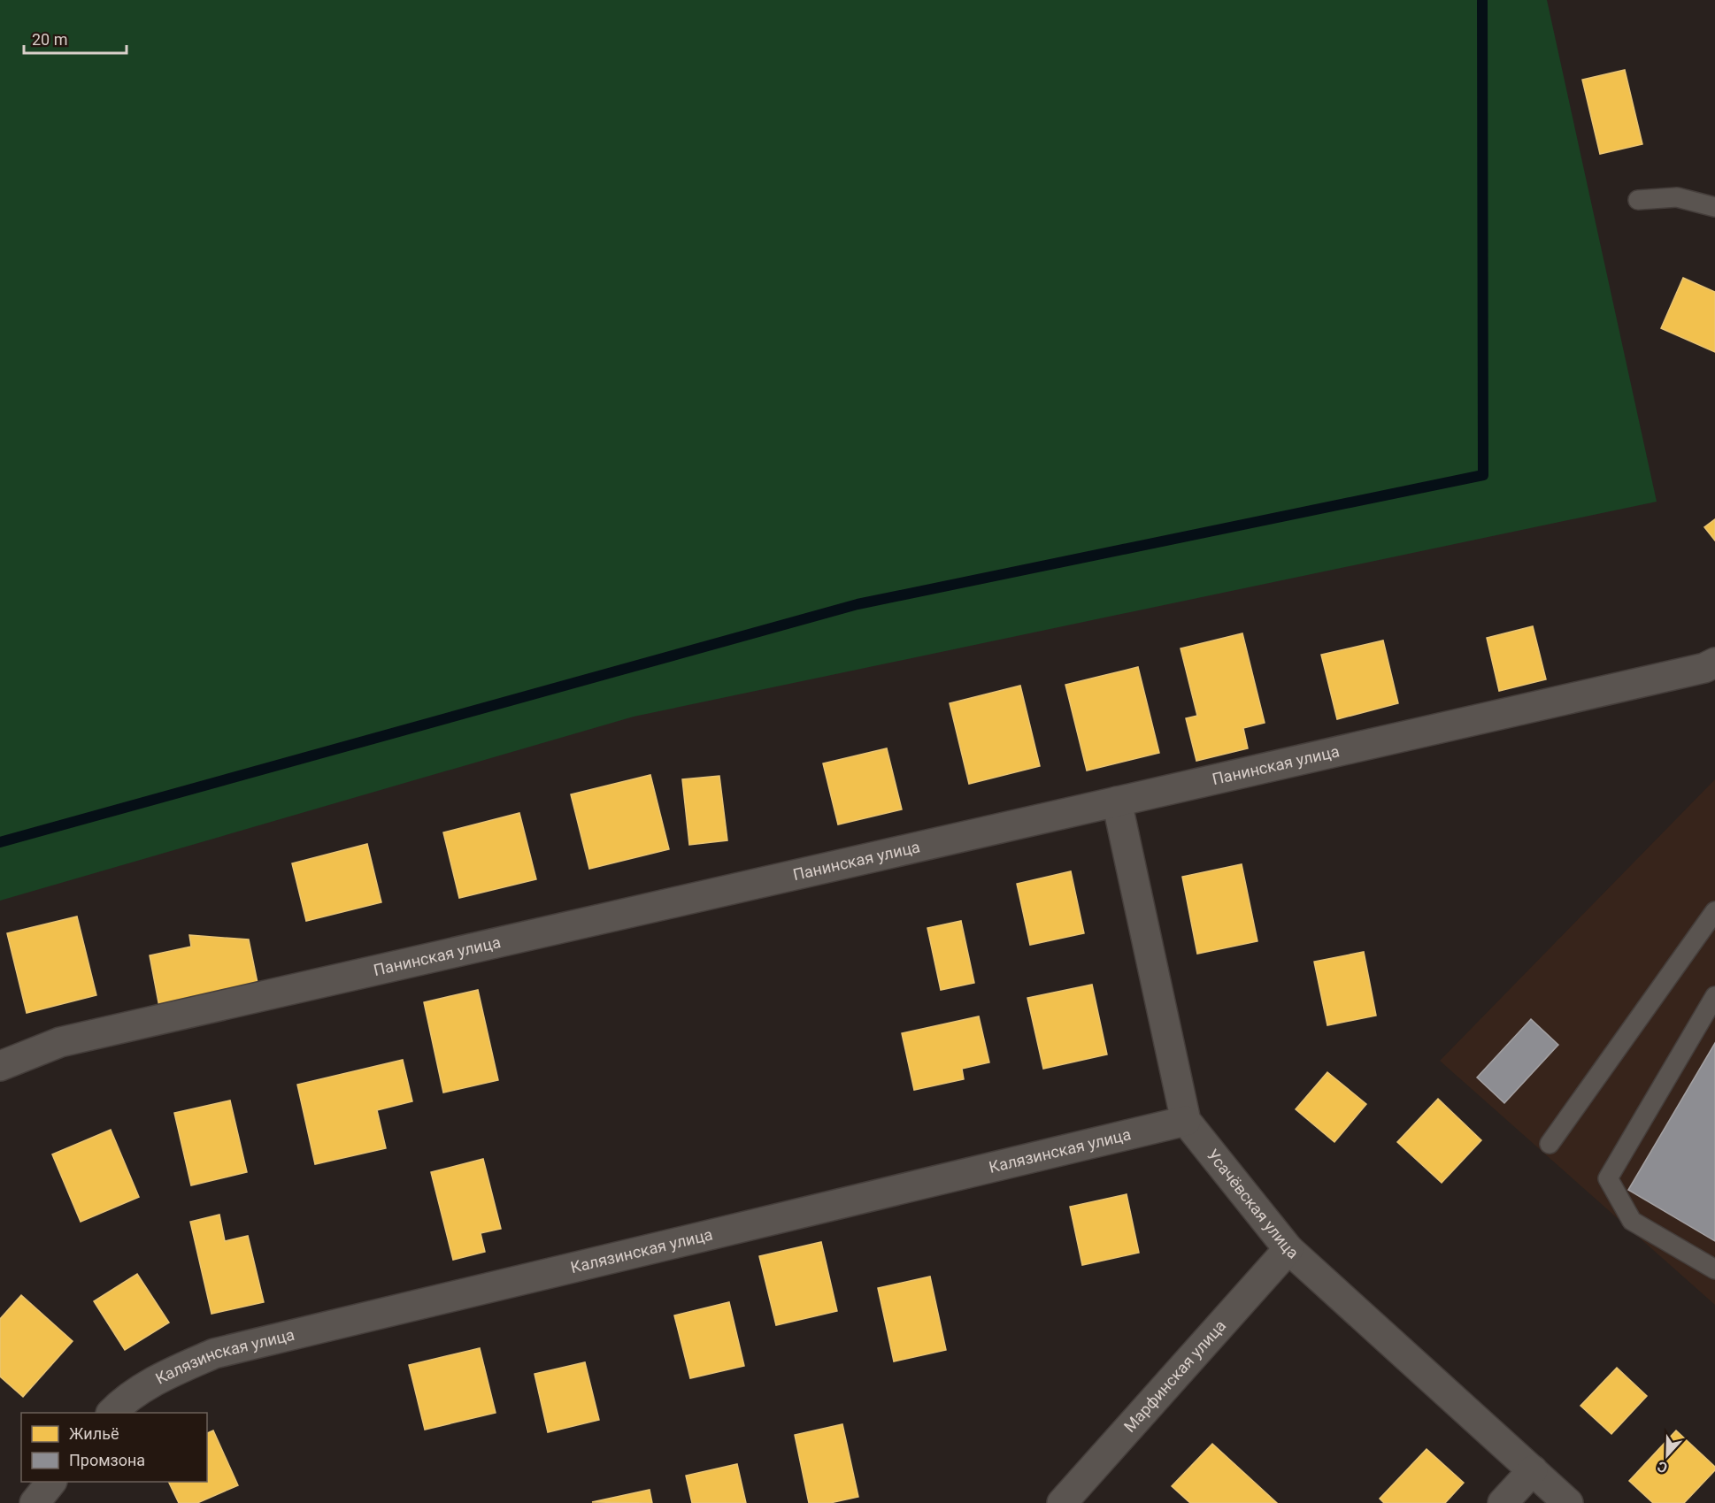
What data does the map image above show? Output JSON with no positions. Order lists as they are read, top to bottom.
{
  "streets": {
    "street": [
      "Панинская улица",
      "Калязинская улица",
      "Усачёвская улица",
      "Марфинская улица"
    ]
  },
  "crossings": [
    ["Панинская улица", "Усачёвская улица"],
    ["Калязинская улица", "Усачёвская улица"],
    ["Усачёвская улица", "Марфинская улица"]
  ],
  "legend": ["Жильё", "Промзона"],
  "scale_bar": "20 m",
  "north": "bottom"
}
